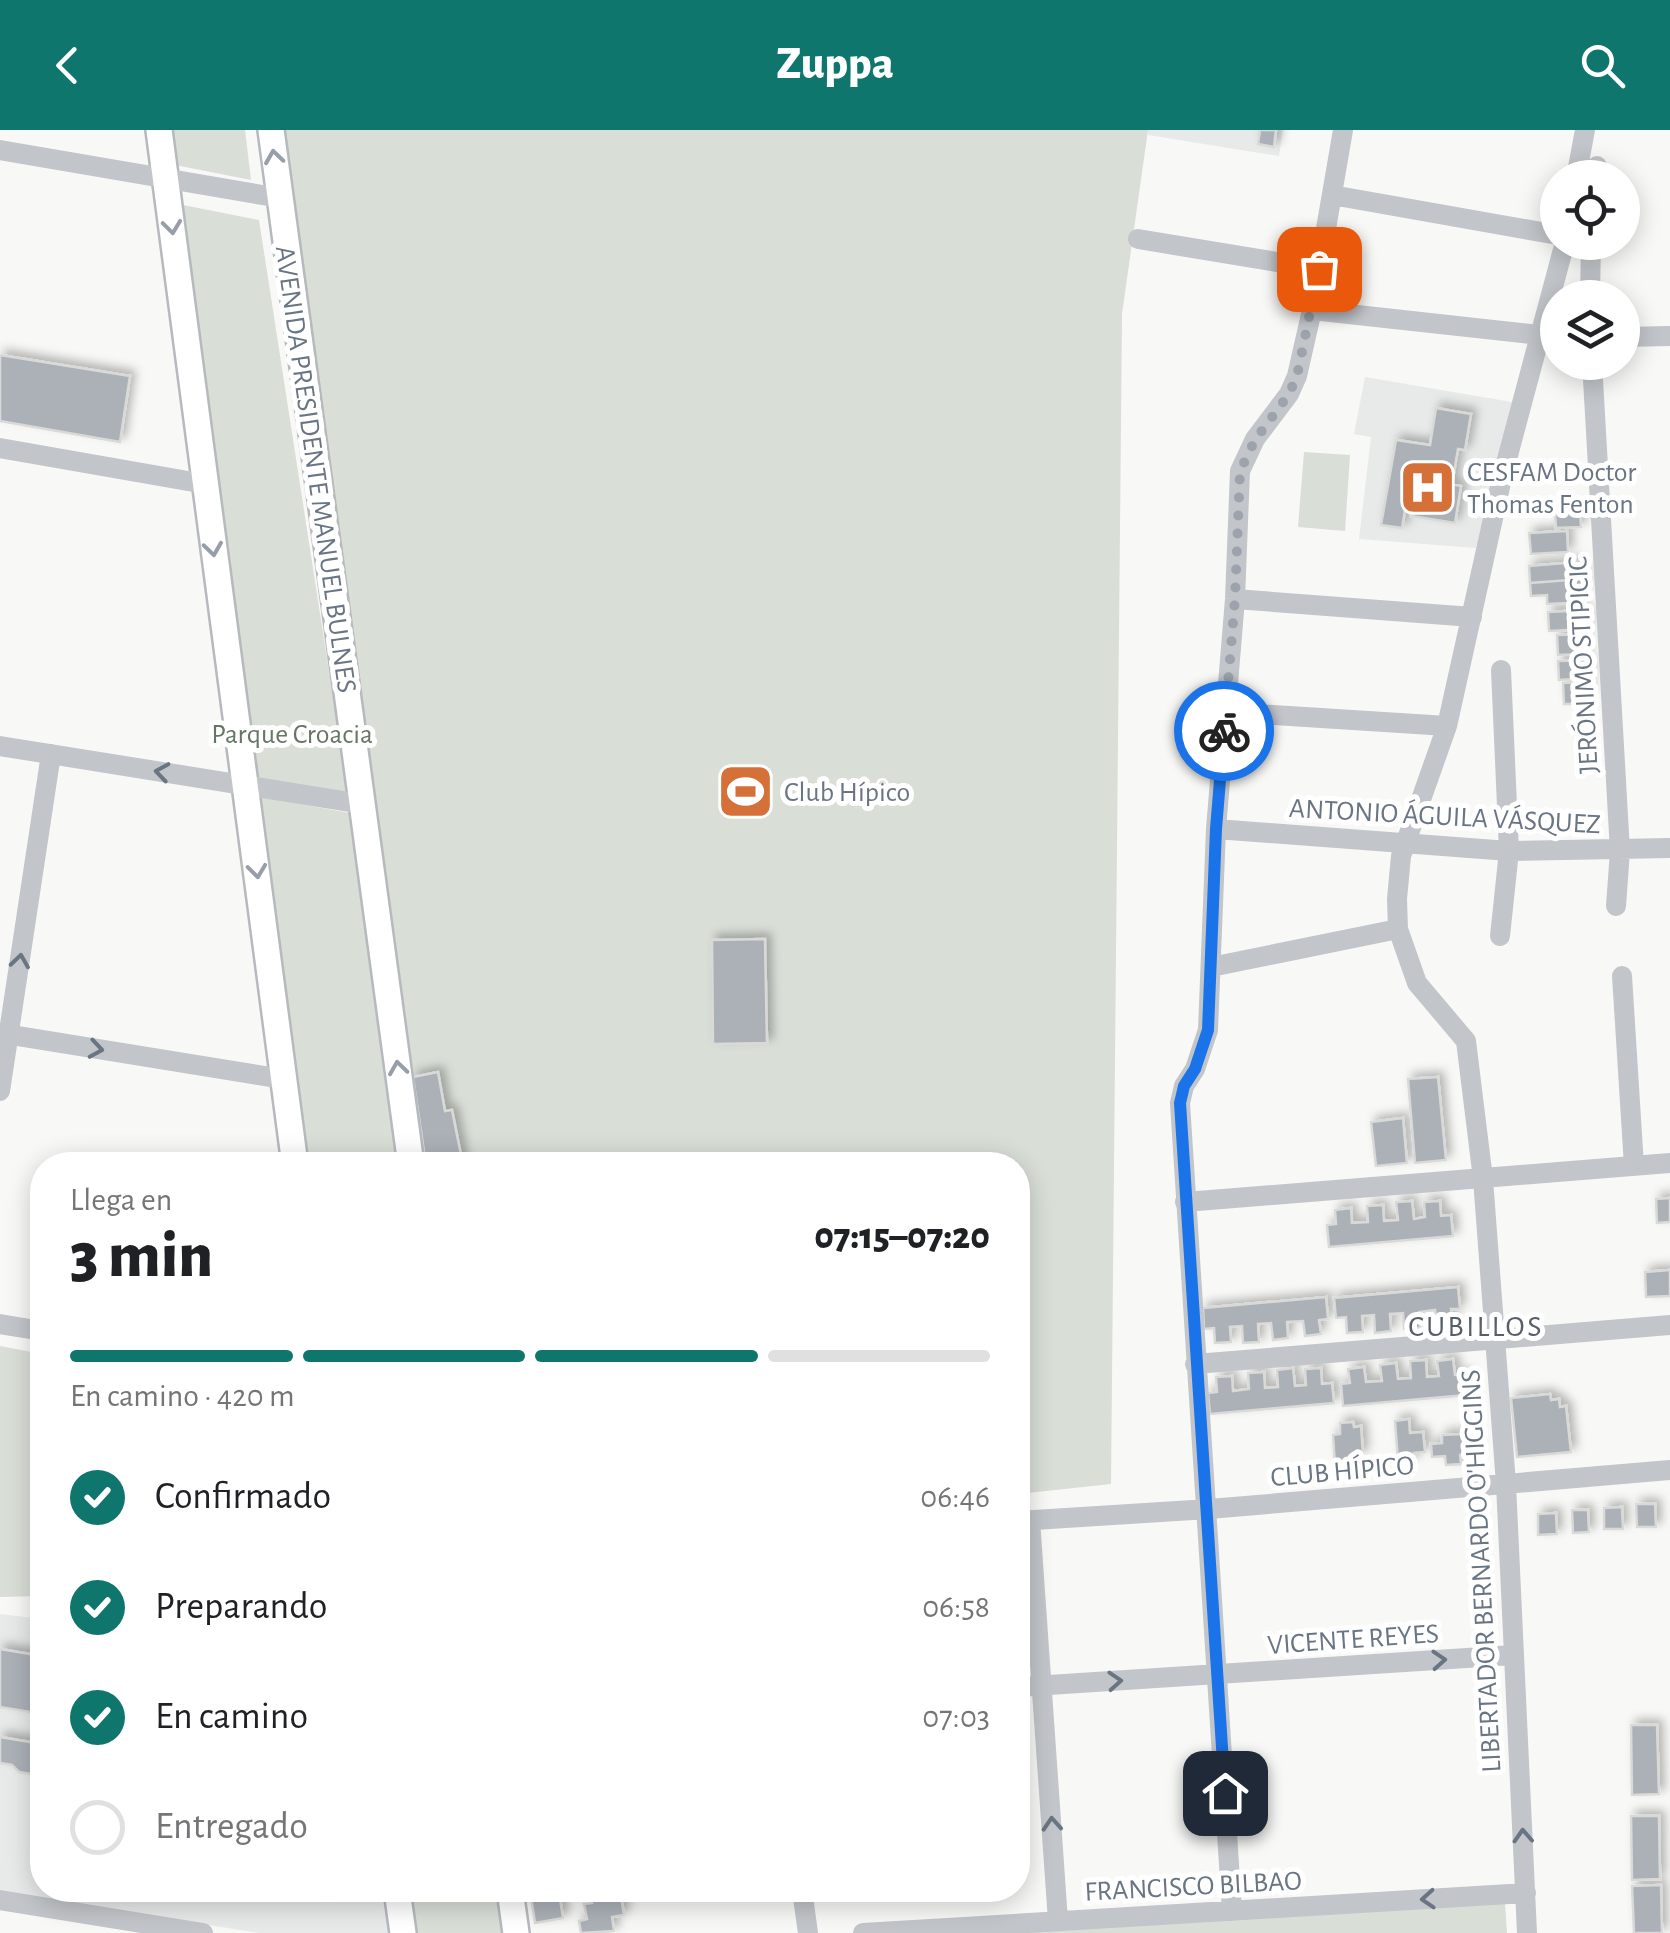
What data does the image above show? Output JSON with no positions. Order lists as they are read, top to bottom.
{
  "streets": {
    "main road": ["AVENIDA PRESIDENTE MANUEL BULNES"],
    "street": [
      "JERÓNIMO STIPICIC",
      "ANTONIO ÁGUILA VÁSQUEZ",
      "CLUB HÍPICO",
      "LIBERTADOR BERNARDO O'HIGGINS",
      "VICENTE REYES",
      "FRANCISCO BILBAO"
    ]
  },
  "crossings": [
    ["JERÓNIMO STIPICIC", "ANTONIO ÁGUILA VÁSQUEZ"],
    ["CLUB HÍPICO", "LIBERTADOR BERNARDO O'HIGGINS"],
    ["LIBERTADOR BERNARDO O'HIGGINS", "VICENTE REYES"],
    ["LIBERTADOR BERNARDO O'HIGGINS", "FRANCISCO BILBAO"]
  ],
  "one_way": ["VICENTE REYES", "FRANCISCO BILBAO"],
  "districts": ["CUBILLOS"],
  "parks": ["Parque Croacia"],
  "places": {
    "hospital": ["CESFAM Doctor Thomas Fenton"],
    "sports": ["Club Hípico"]
  },
  "page": {
    "header": "Zuppa",
    "heading": ["3 min", "Llega en", "07:15–07:20"],
    "bar": "En camino · 420 m",
    "list": [
      ["Confirmado", "06:46"],
      ["Preparando", "06:58"],
      ["En camino", "07:03"],
      "Entregado"
    ]
  }
}
